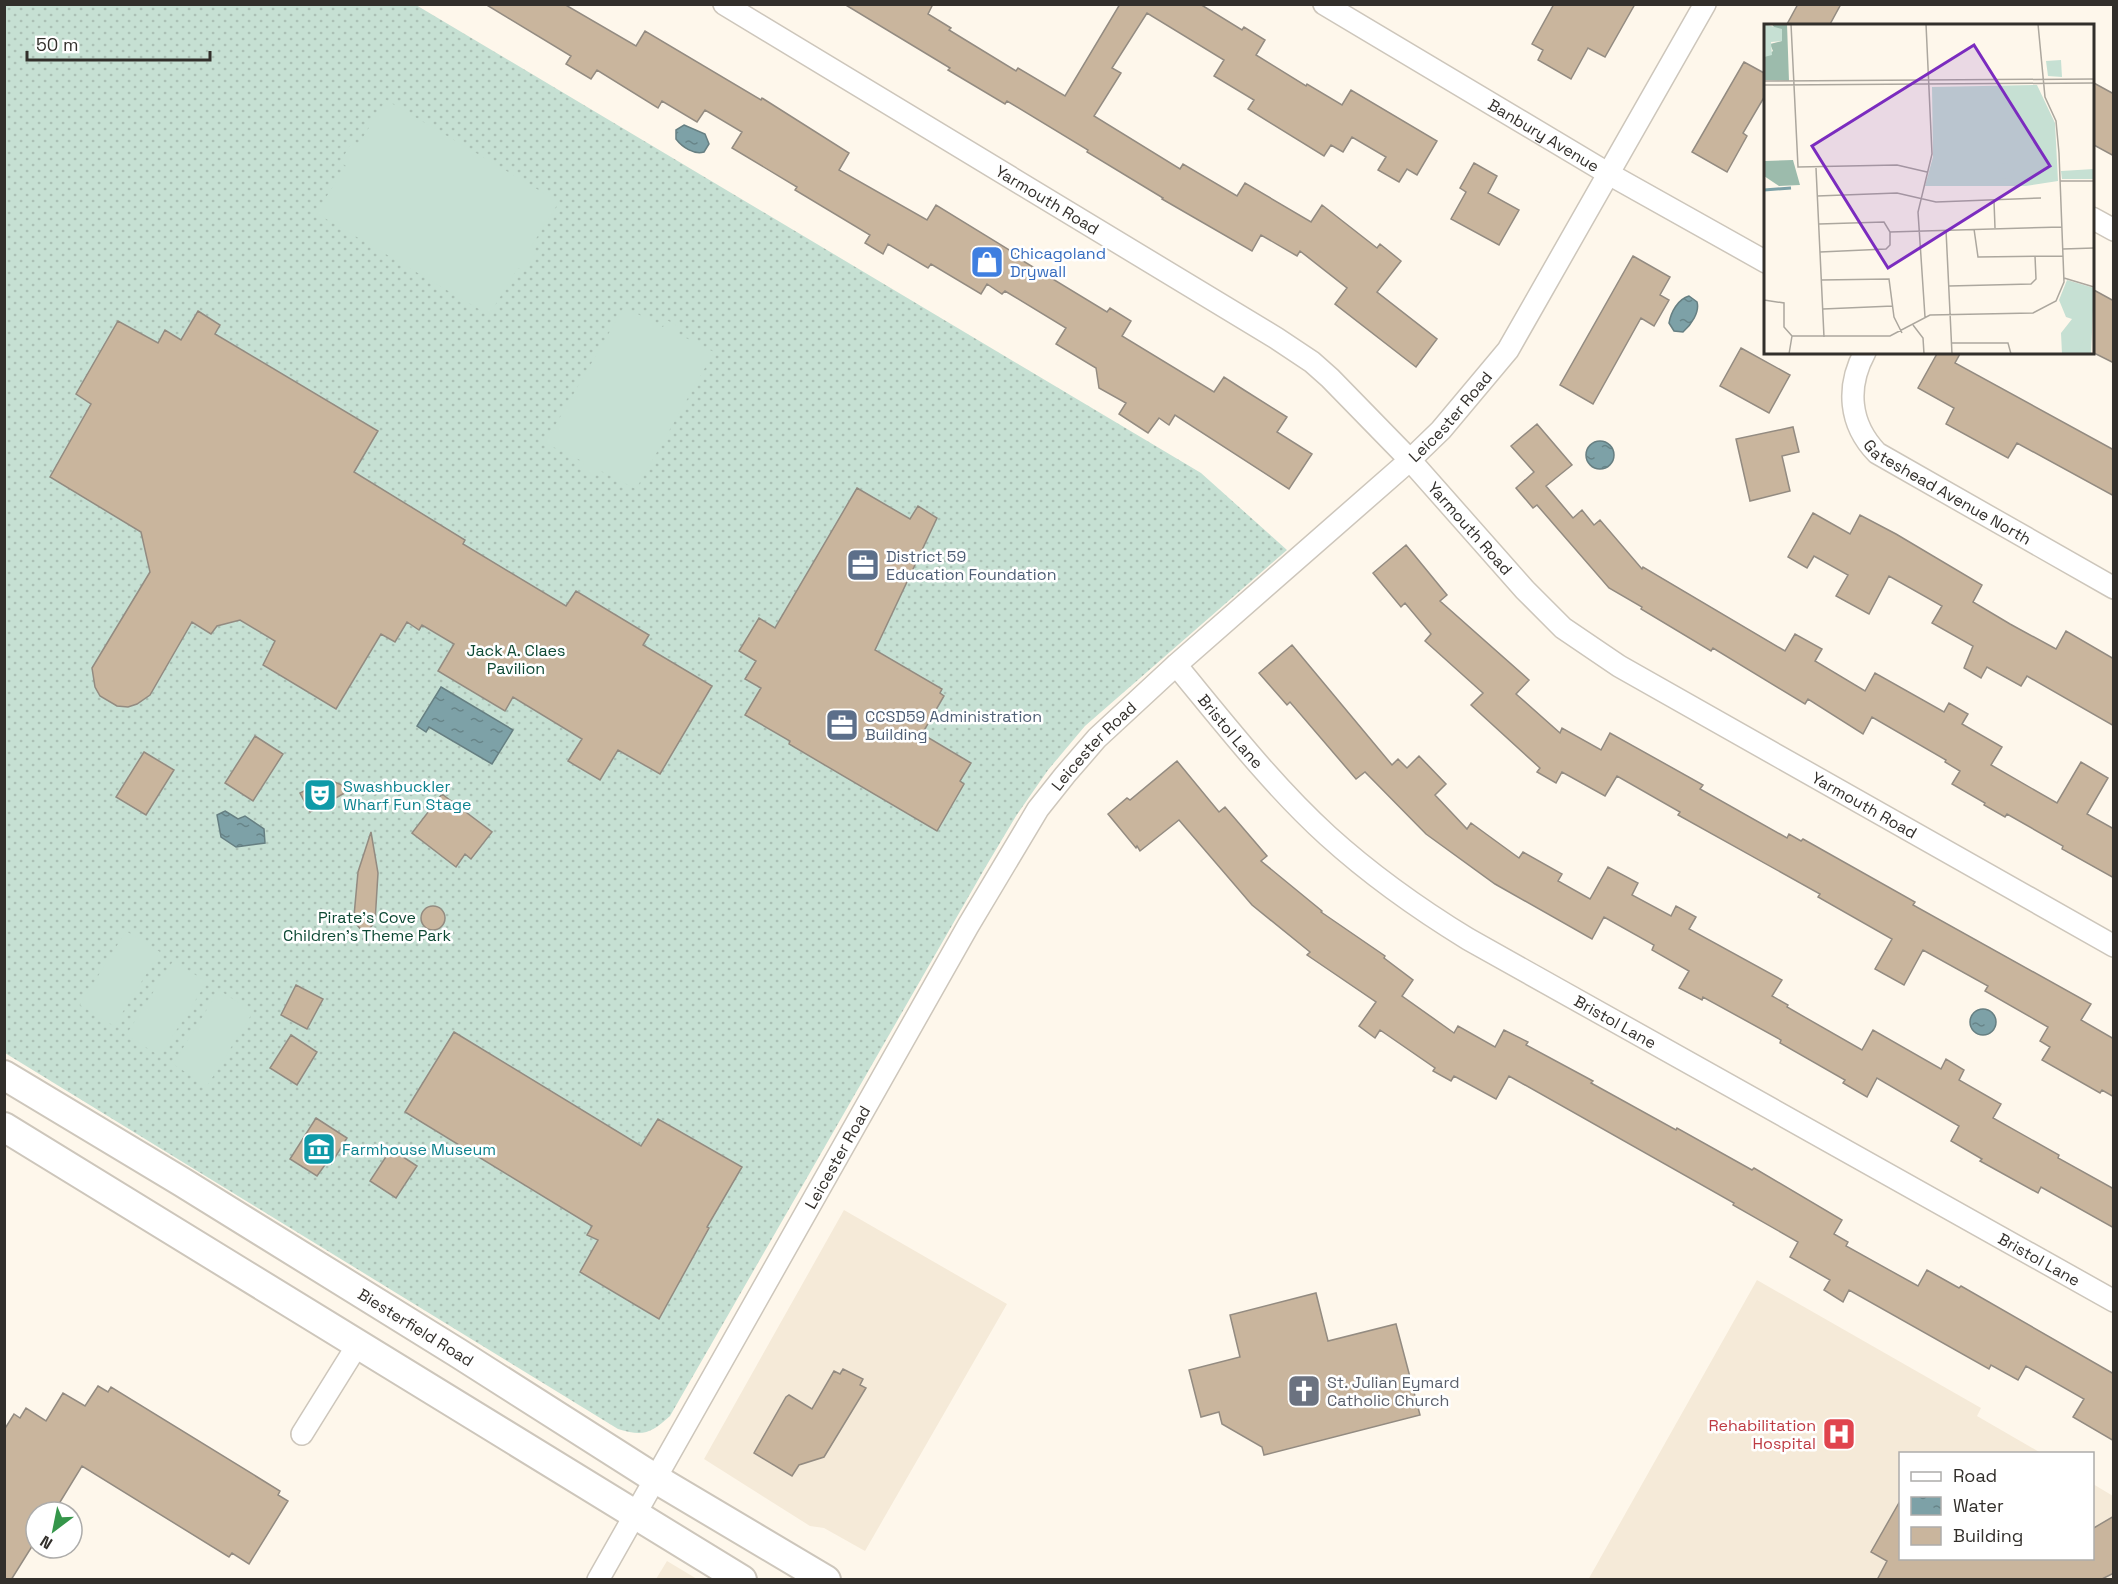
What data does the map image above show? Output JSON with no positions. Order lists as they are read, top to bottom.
{
  "streets": {
    "main road": ["Biesterfield Road"],
    "street": [
      "Banbury Avenue",
      "Yarmouth Road",
      "Leicester Road",
      "Gateshead Avenue North",
      "Bristol Lane"
    ]
  },
  "crossings": [
    ["Banbury Avenue", "Leicester Road"],
    ["Yarmouth Road", "Leicester Road"],
    ["Leicester Road", "Bristol Lane"],
    ["Leicester Road", "Biesterfield Road"]
  ],
  "parks": ["Jack A. Claes Pavilion", "Pirate's Cove Children's Theme Park"],
  "places": {
    "shop": ["Chicagoland Drywall"],
    "office": ["District 59 Education Foundation", "CCSD59 Administration Building"],
    "theatre": ["Swashbuckler Wharf Fun Stage"],
    "museum": ["Farmhouse Museum"],
    "church": ["St. Julian Eymard Catholic Church"],
    "hospital": ["Rehabilitation Hospital"]
  },
  "legend": ["Road", "Water", "Building"],
  "scale_bar": "50 m",
  "north": "bottom left"
}
